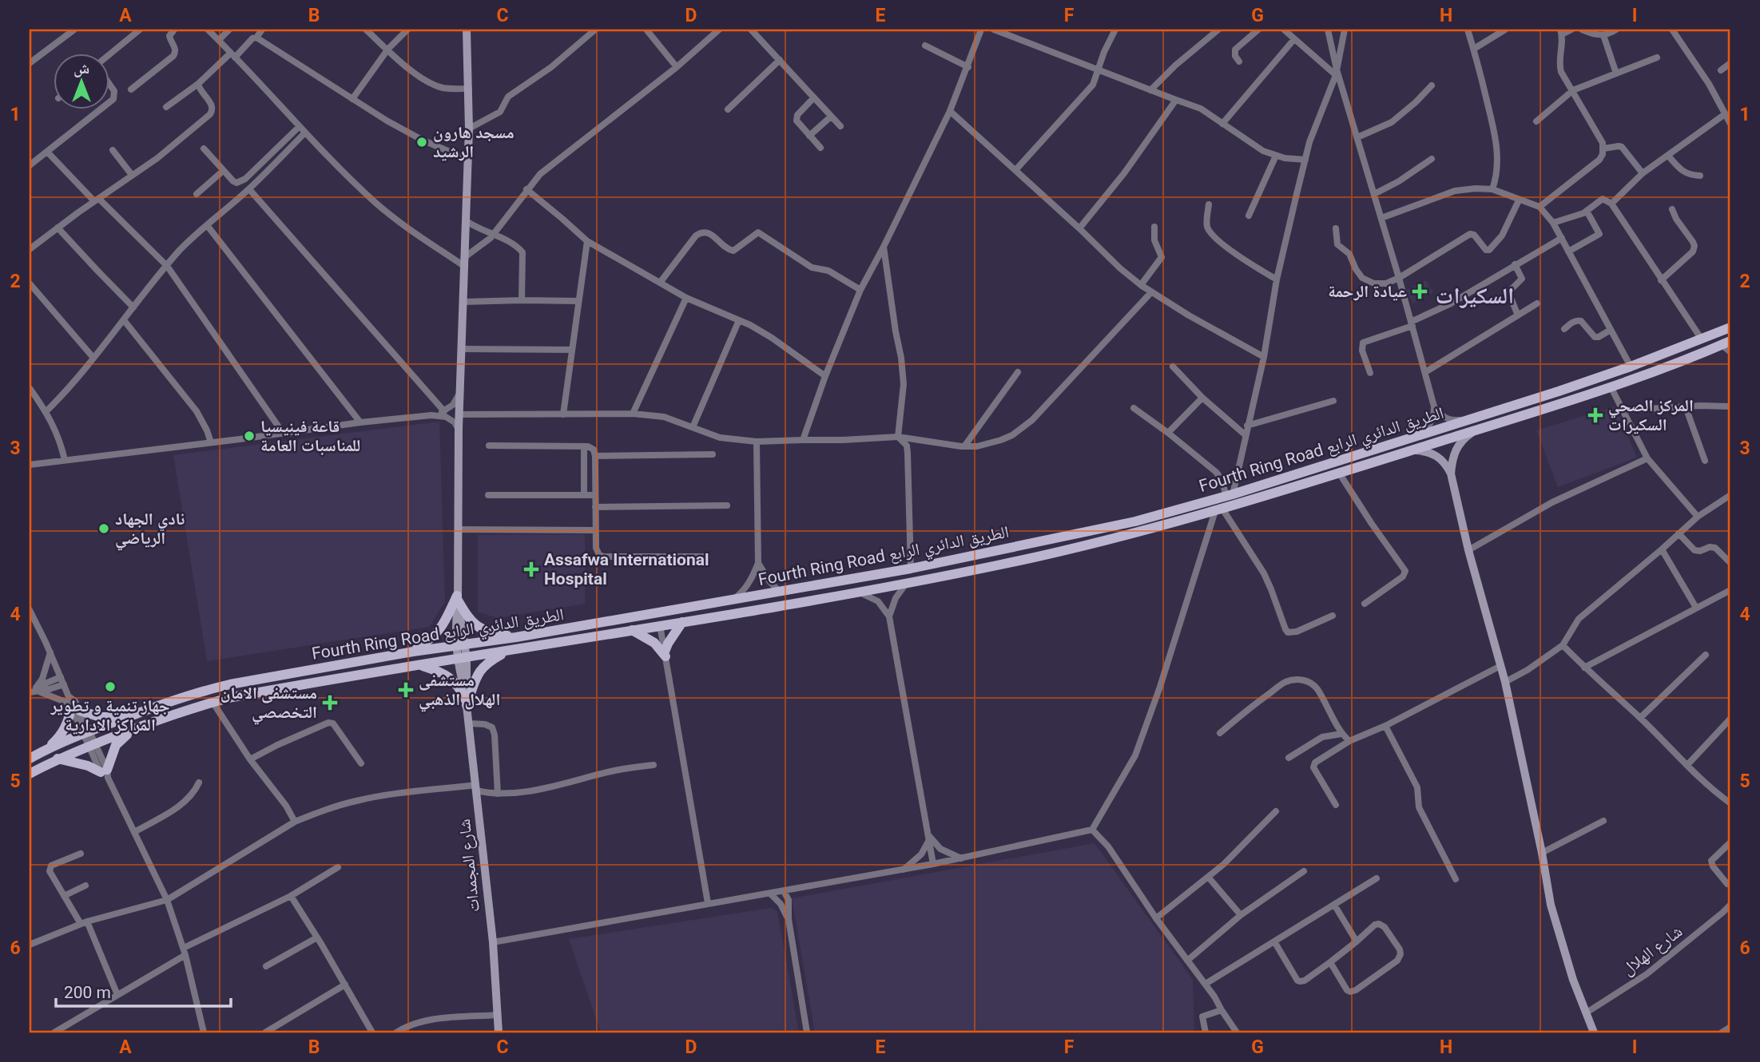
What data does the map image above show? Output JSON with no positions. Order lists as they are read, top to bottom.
{
  "streets": {
    "main road": ["Fourth Ring Road الطريق الدائري الرابع", "شارع المجمدات"],
    "street": ["شارع الهلال"]
  },
  "crossings": [
    ["Fourth Ring Road الطريق الدائري الرابع", "شارع المجمدات"]
  ],
  "districts": ["السكيرات"],
  "places": {
    "other": [
      "مسجد هارون الرشيد",
      "قاعة فينيسيا للمناسبات العامة",
      "نادي الجهاد الرياضي",
      "جهاز تنمية و تطوير المراكز الادارية"
    ],
    "health": [
      "عيادة الرحمة",
      "المركز الصحي السكيرات",
      "Assafwa International Hospital",
      "مستشفى الهلال الذهبي",
      "مستشفى الامان التخصصي"
    ]
  },
  "scale_bar": "200 m",
  "north": "top",
  "grid": {
    "columns": [
      "A",
      "B",
      "C",
      "D",
      "E",
      "F",
      "G",
      "H",
      "I"
    ],
    "rows": [
      "1",
      "2",
      "3",
      "4",
      "5",
      "6"
    ]
  }
}
